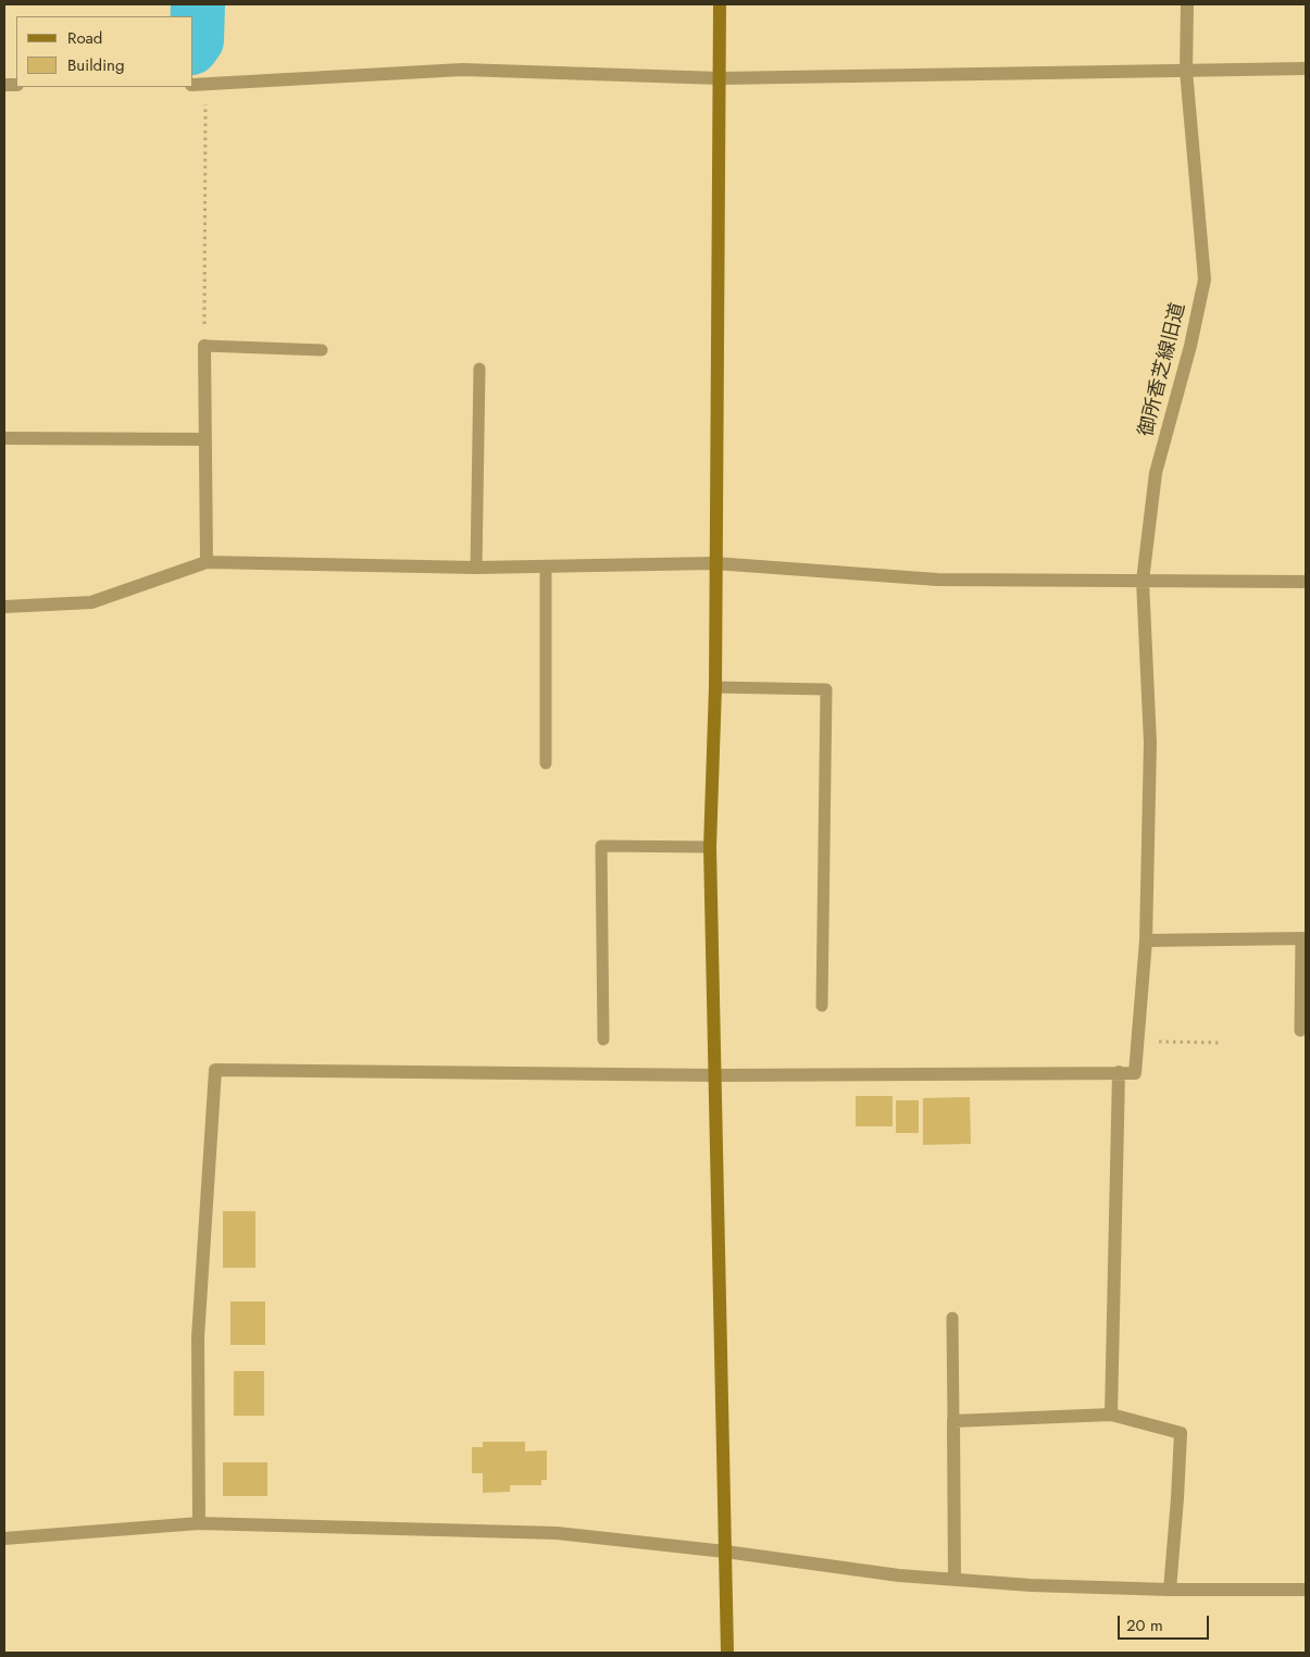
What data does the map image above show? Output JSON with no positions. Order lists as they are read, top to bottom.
{
  "streets": {
    "street": ["御所香芝線旧道"]
  },
  "legend": ["Road", "Building"],
  "scale_bar": "20 m"
}
